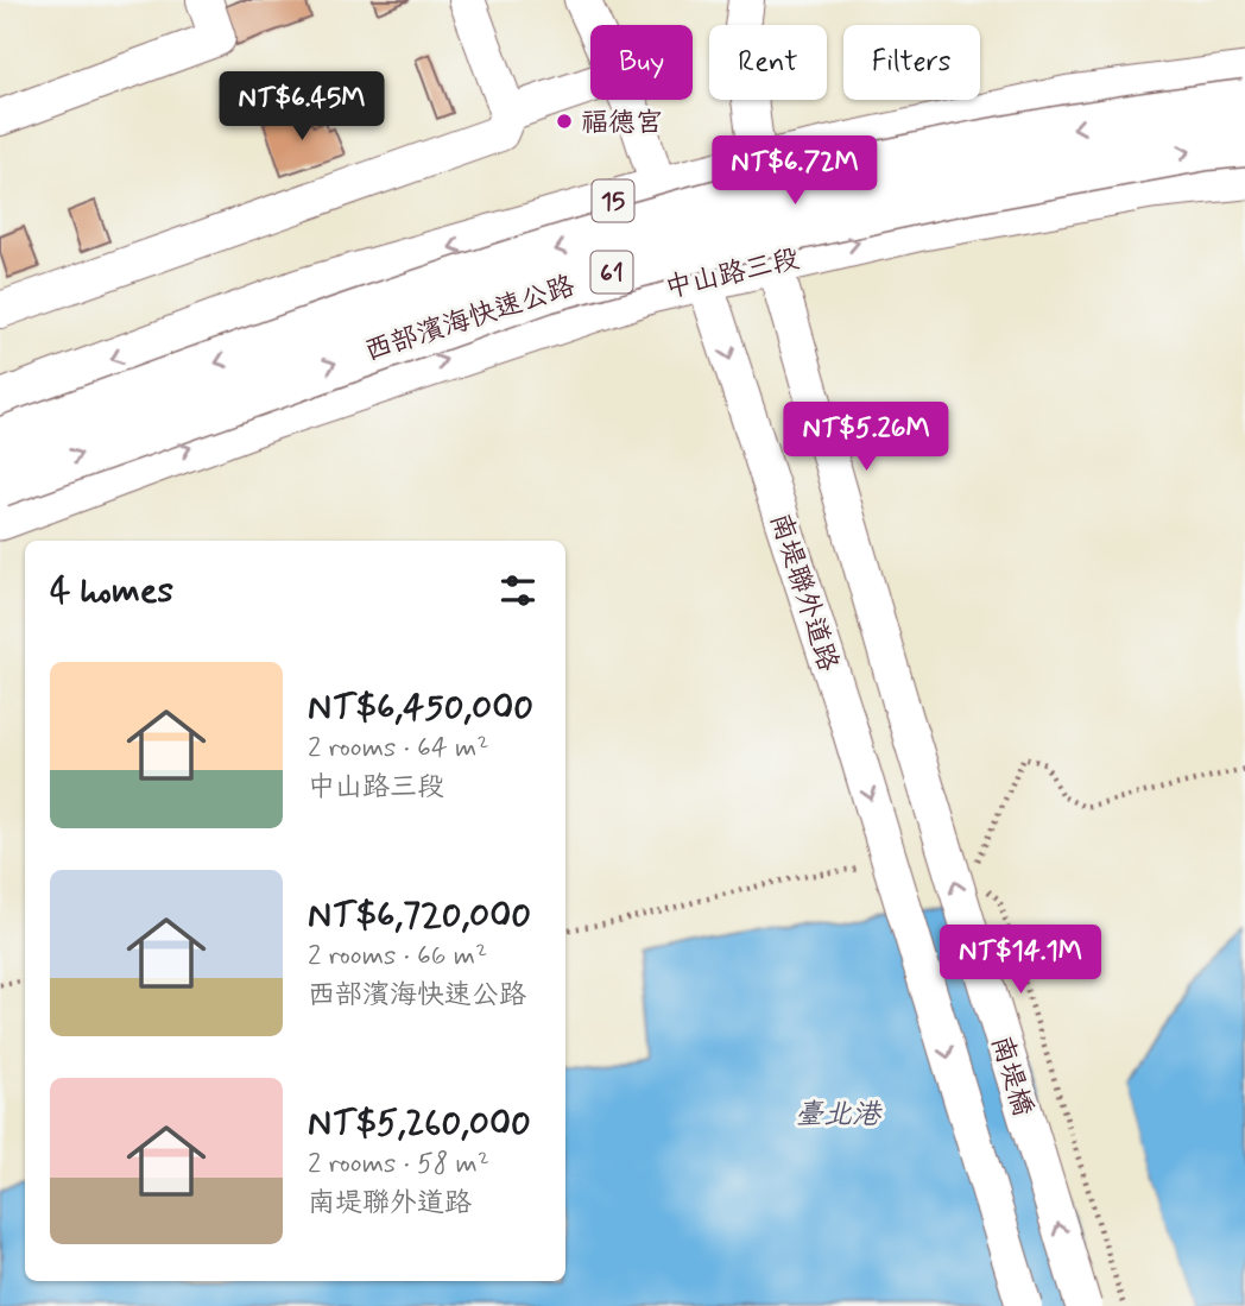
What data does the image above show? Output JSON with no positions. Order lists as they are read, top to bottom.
{
  "streets": {
    "highway": ["61", "西部濱海快速公路"],
    "main road": ["15", "中山路三段"],
    "street": ["南堤聯外道路", "南堤橋"]
  },
  "crossings": [
    ["15", "南堤聯外道路"],
    ["中山路三段", "南堤聯外道路"],
    ["中山路三段", "南堤橋"],
    ["南堤聯外道路", "南堤橋"]
  ],
  "one_way": ["南堤聯外道路"],
  "water": ["臺北港"],
  "places": ["福德宮"],
  "page": {
    "chip": ["Buy", "Rent", "Filters"],
    "price": [
      "NT$6.45M",
      "NT$6.72M",
      "NT$5.26M",
      "NT$14.1M"
    ],
    "heading": "4 homes",
    "list": [
      {
        "name": "NT$6,450,000",
        "note": "2 rooms · 64 m² · 中山路三段"
      },
      {
        "name": "NT$6,720,000",
        "note": "2 rooms · 66 m² · 西部濱海快速公路"
      },
      {
        "name": "NT$5,260,000",
        "note": "2 rooms · 58 m² · 南堤聯外道路"
      }
    ]
  }
}
